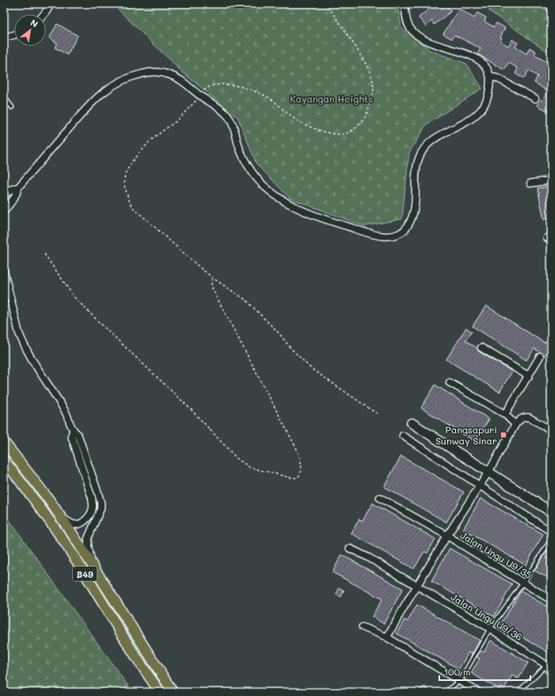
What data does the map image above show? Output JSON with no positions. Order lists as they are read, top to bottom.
{
  "streets": {
    "main road": ["B49"],
    "street": ["Jalan Ungu U9/35", "Jalan Ungu U9/36"]
  },
  "parks": ["Kayangan Heights"],
  "places": {
    "transit": ["Pangsapuri Sunway Sinar"]
  },
  "scale_bar": "100 m",
  "north": "top right"
}
